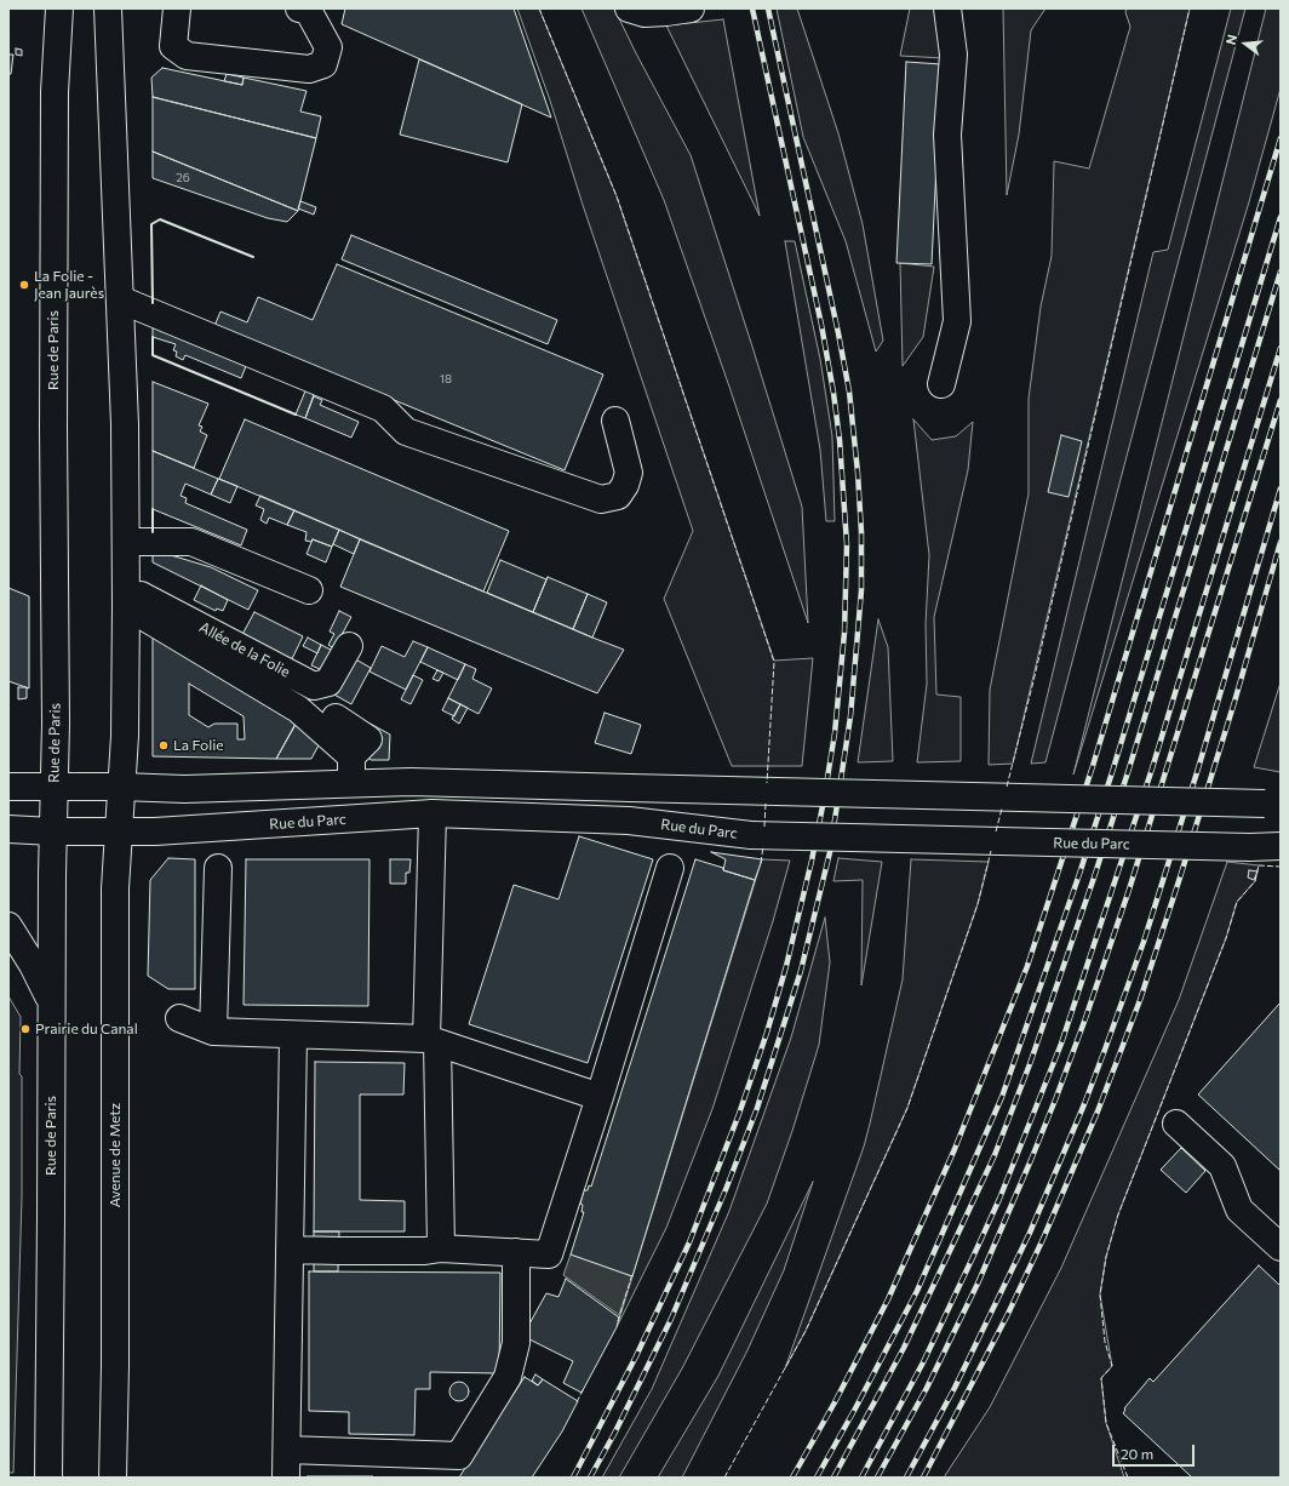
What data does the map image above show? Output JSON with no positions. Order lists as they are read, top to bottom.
{
  "streets": {
    "main road": [
      "Rue de Paris",
      "Allée de la Folie",
      "Rue du Parc",
      "Avenue de Metz"
    ]
  },
  "crossings": [
    ["Rue de Paris", "Rue du Parc"],
    ["Rue du Parc", "Avenue de Metz"]
  ],
  "places": ["La Folie - Jean Jaurès", "La Folie", "Prairie du Canal"],
  "house_numbers": ["26", "18"],
  "scale_bar": "20 m",
  "north": "left"
}
